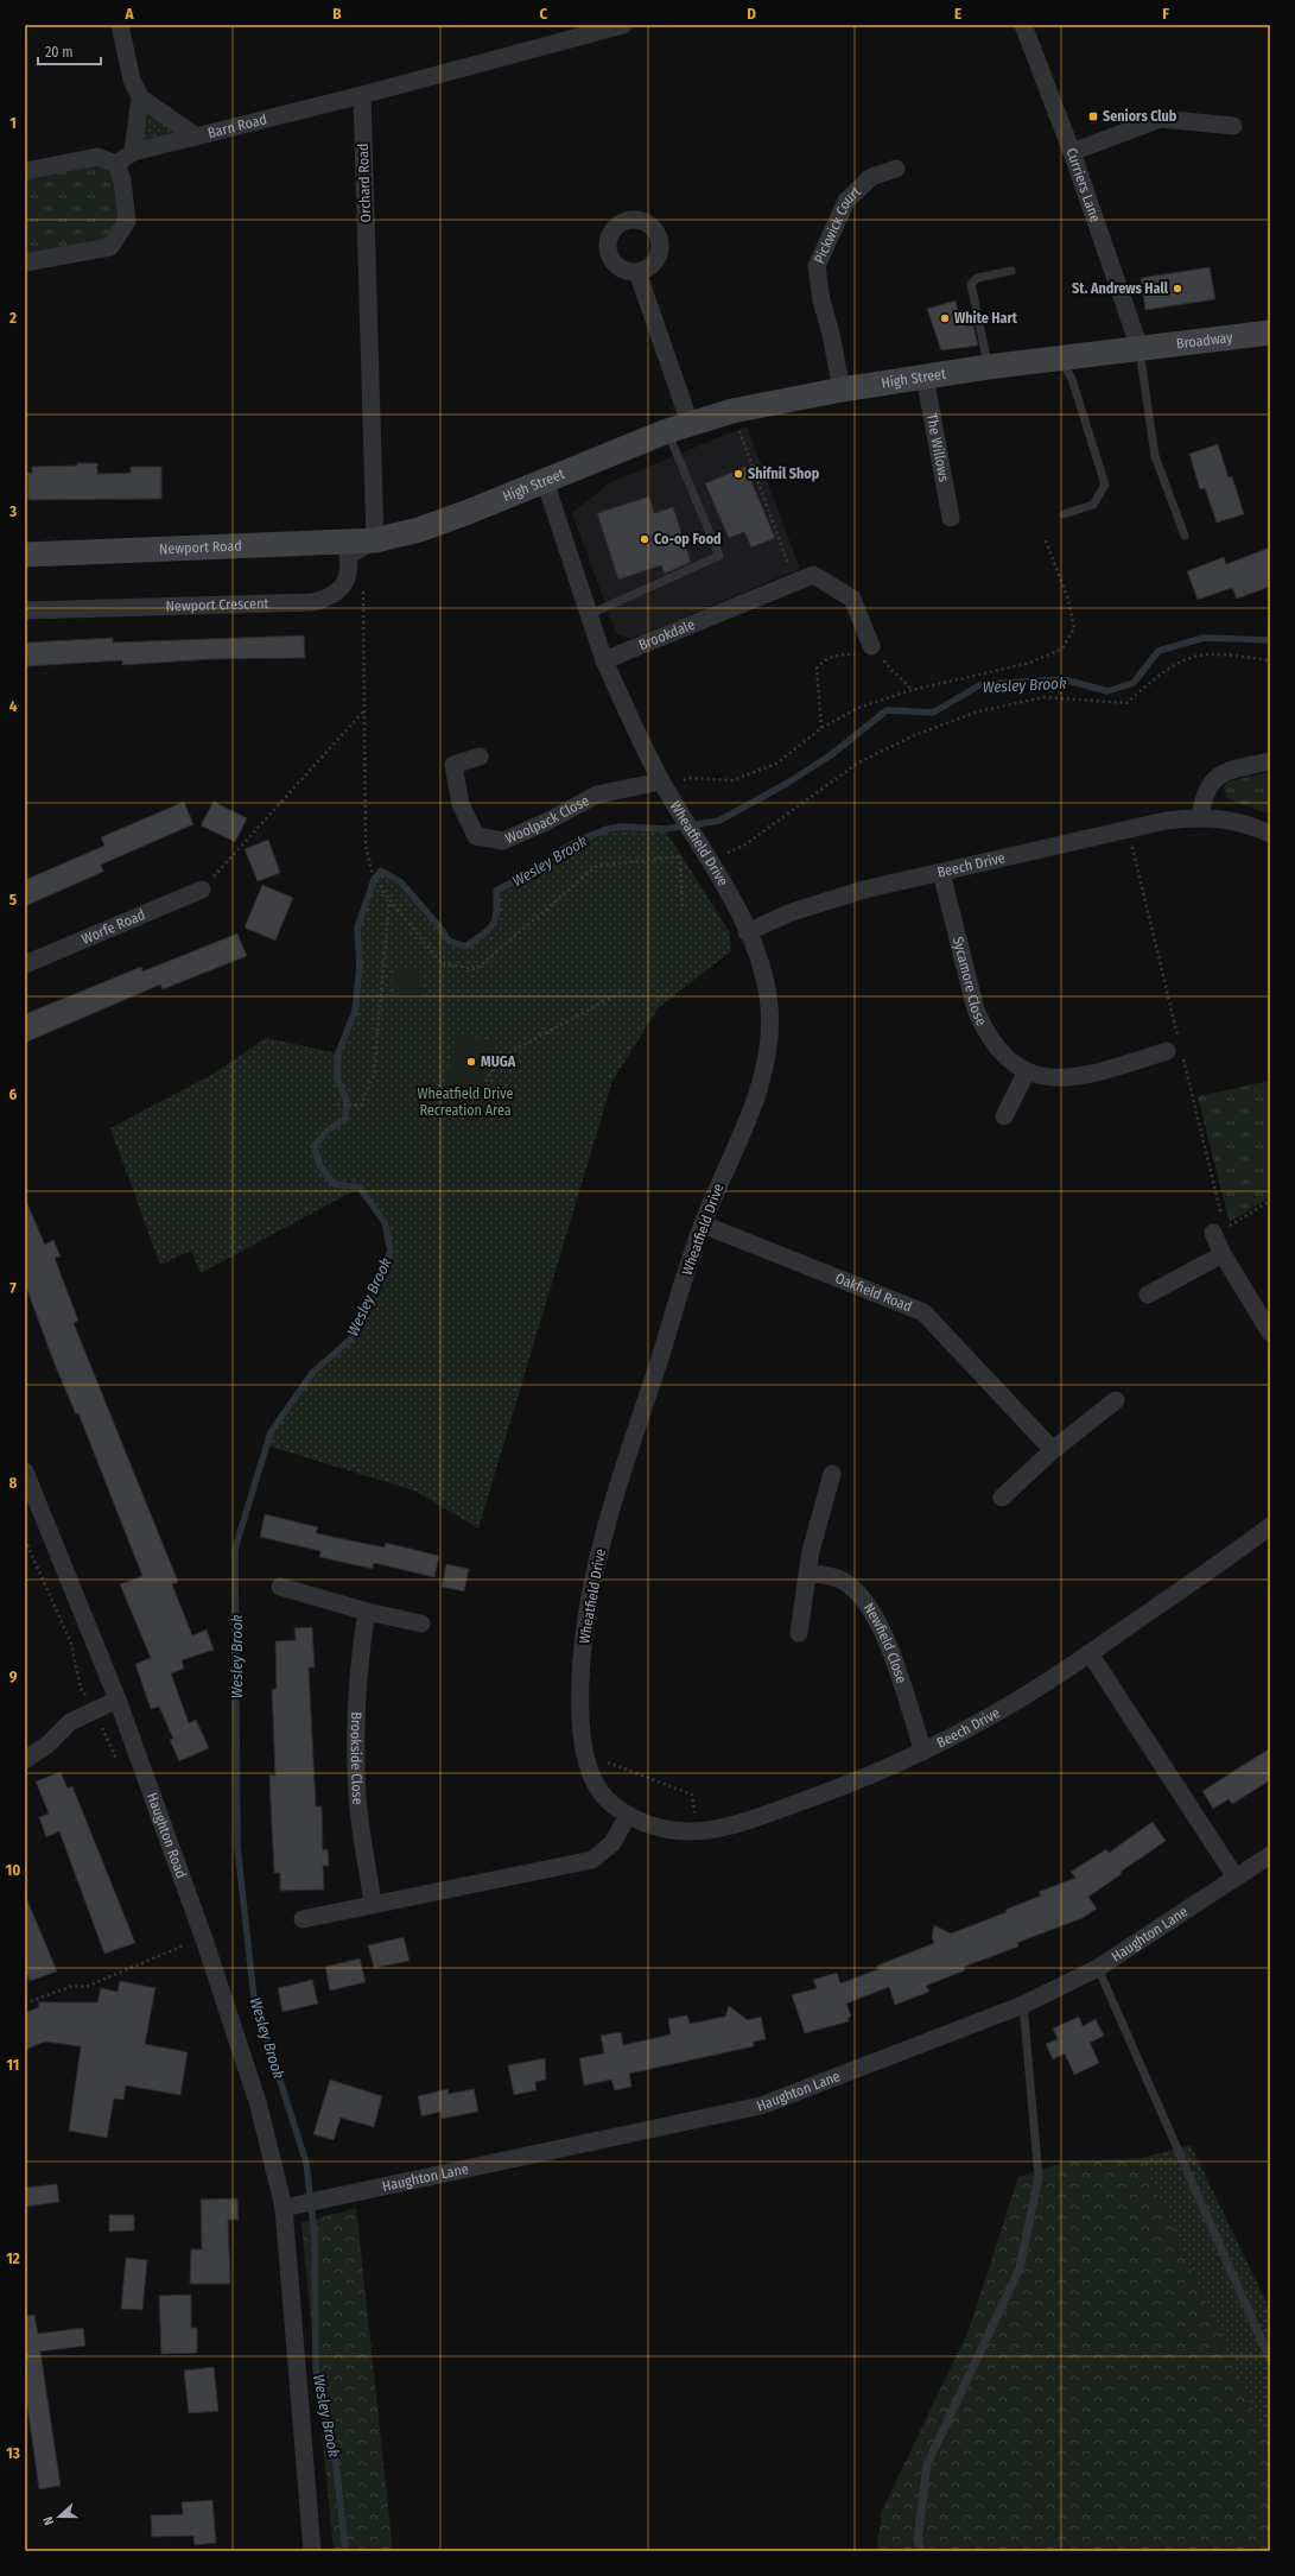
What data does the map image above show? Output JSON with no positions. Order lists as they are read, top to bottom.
{
  "streets": {
    "main road": ["Broadway", "High Street", "Newport Road"],
    "street": [
      "Barn Road",
      "Orchard Road",
      "Curriers Lane",
      "Pickwick Court",
      "The Willows",
      "Newport Crescent",
      "Brookdale",
      "Woolpack Close",
      "Wheatfield Drive",
      "Beech Drive",
      "Worfe Road",
      "Sycamore Close",
      "Oakfield Road",
      "Newfield Close",
      "Brookside Close",
      "Haughton Road",
      "Haughton Lane"
    ]
  },
  "crossings": [
    ["Barn Road", "Orchard Road"],
    ["Orchard Road", "High Street"],
    ["Orchard Road", "Newport Road"],
    ["Orchard Road", "Newport Crescent"],
    ["Curriers Lane", "Broadway"],
    ["Curriers Lane", "High Street"],
    ["Pickwick Court", "High Street"],
    ["Broadway", "High Street"],
    ["High Street", "The Willows"],
    ["High Street", "Newport Road"],
    ["High Street", "Newport Crescent"],
    ["Newport Road", "Newport Crescent"],
    ["Brookdale", "Wheatfield Drive"],
    ["Woolpack Close", "Wheatfield Drive"],
    ["Wheatfield Drive", "Beech Drive"],
    ["Wheatfield Drive", "Oakfield Road"],
    ["Beech Drive", "Sycamore Close"],
    ["Beech Drive", "Newfield Close"],
    ["Haughton Road", "Haughton Lane"]
  ],
  "water": ["Wesley Brook"],
  "parks": ["Wheatfield Drive Recreation Area"],
  "places": {
    "transit": ["Seniors Club"],
    "other": [
      "St. Andrews Hall",
      "White Hart",
      "Shifnil Shop",
      "Co-op Food",
      "MUGA"
    ]
  },
  "scale_bar": "20 m",
  "north": "left",
  "grid": {
    "columns": [
      "A",
      "B",
      "C",
      "D",
      "E",
      "F"
    ],
    "rows": [
      "1",
      "2",
      "3",
      "4",
      "5",
      "6",
      "7",
      "8",
      "9",
      "10",
      "11",
      "12",
      "13"
    ]
  }
}
